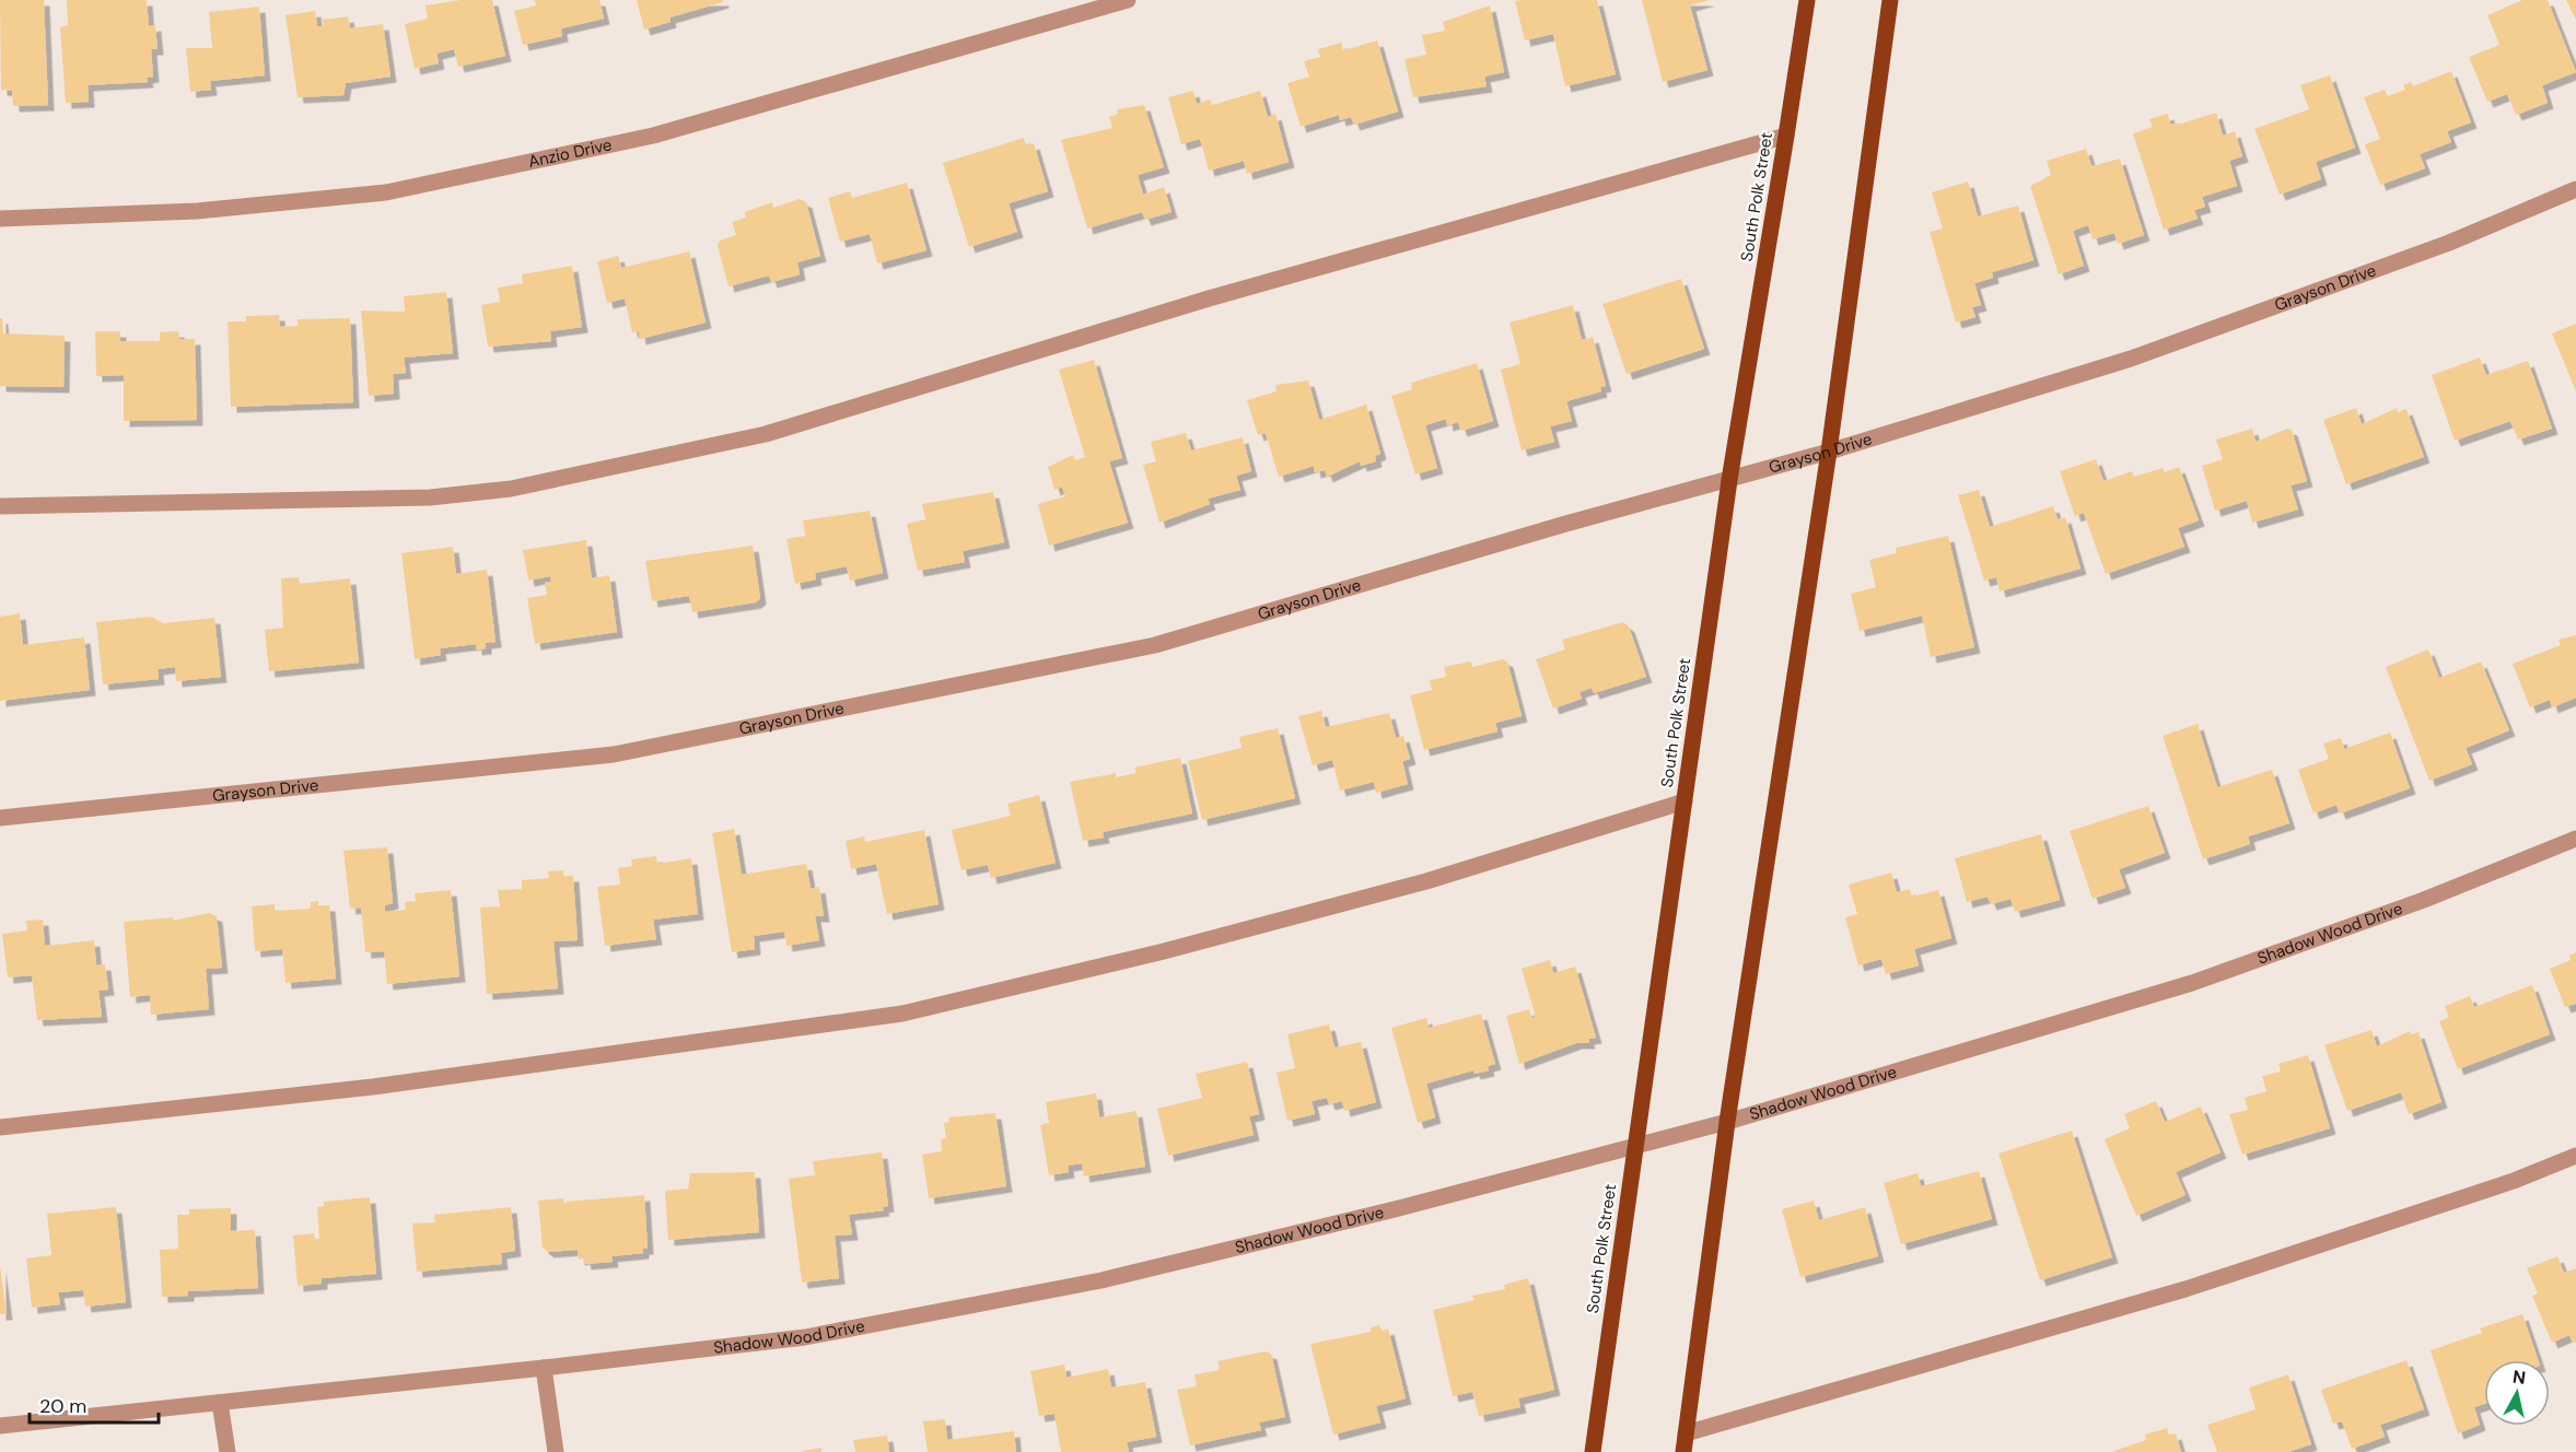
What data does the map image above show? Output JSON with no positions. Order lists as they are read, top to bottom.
{
  "streets": {
    "main road": ["South Polk Street"],
    "street": ["Anzio Drive", "Grayson Drive", "Shadow Wood Drive"]
  },
  "crossings": [
    ["South Polk Street", "Grayson Drive"],
    ["South Polk Street", "Shadow Wood Drive"]
  ],
  "scale_bar": "20 m",
  "north": "top"
}
